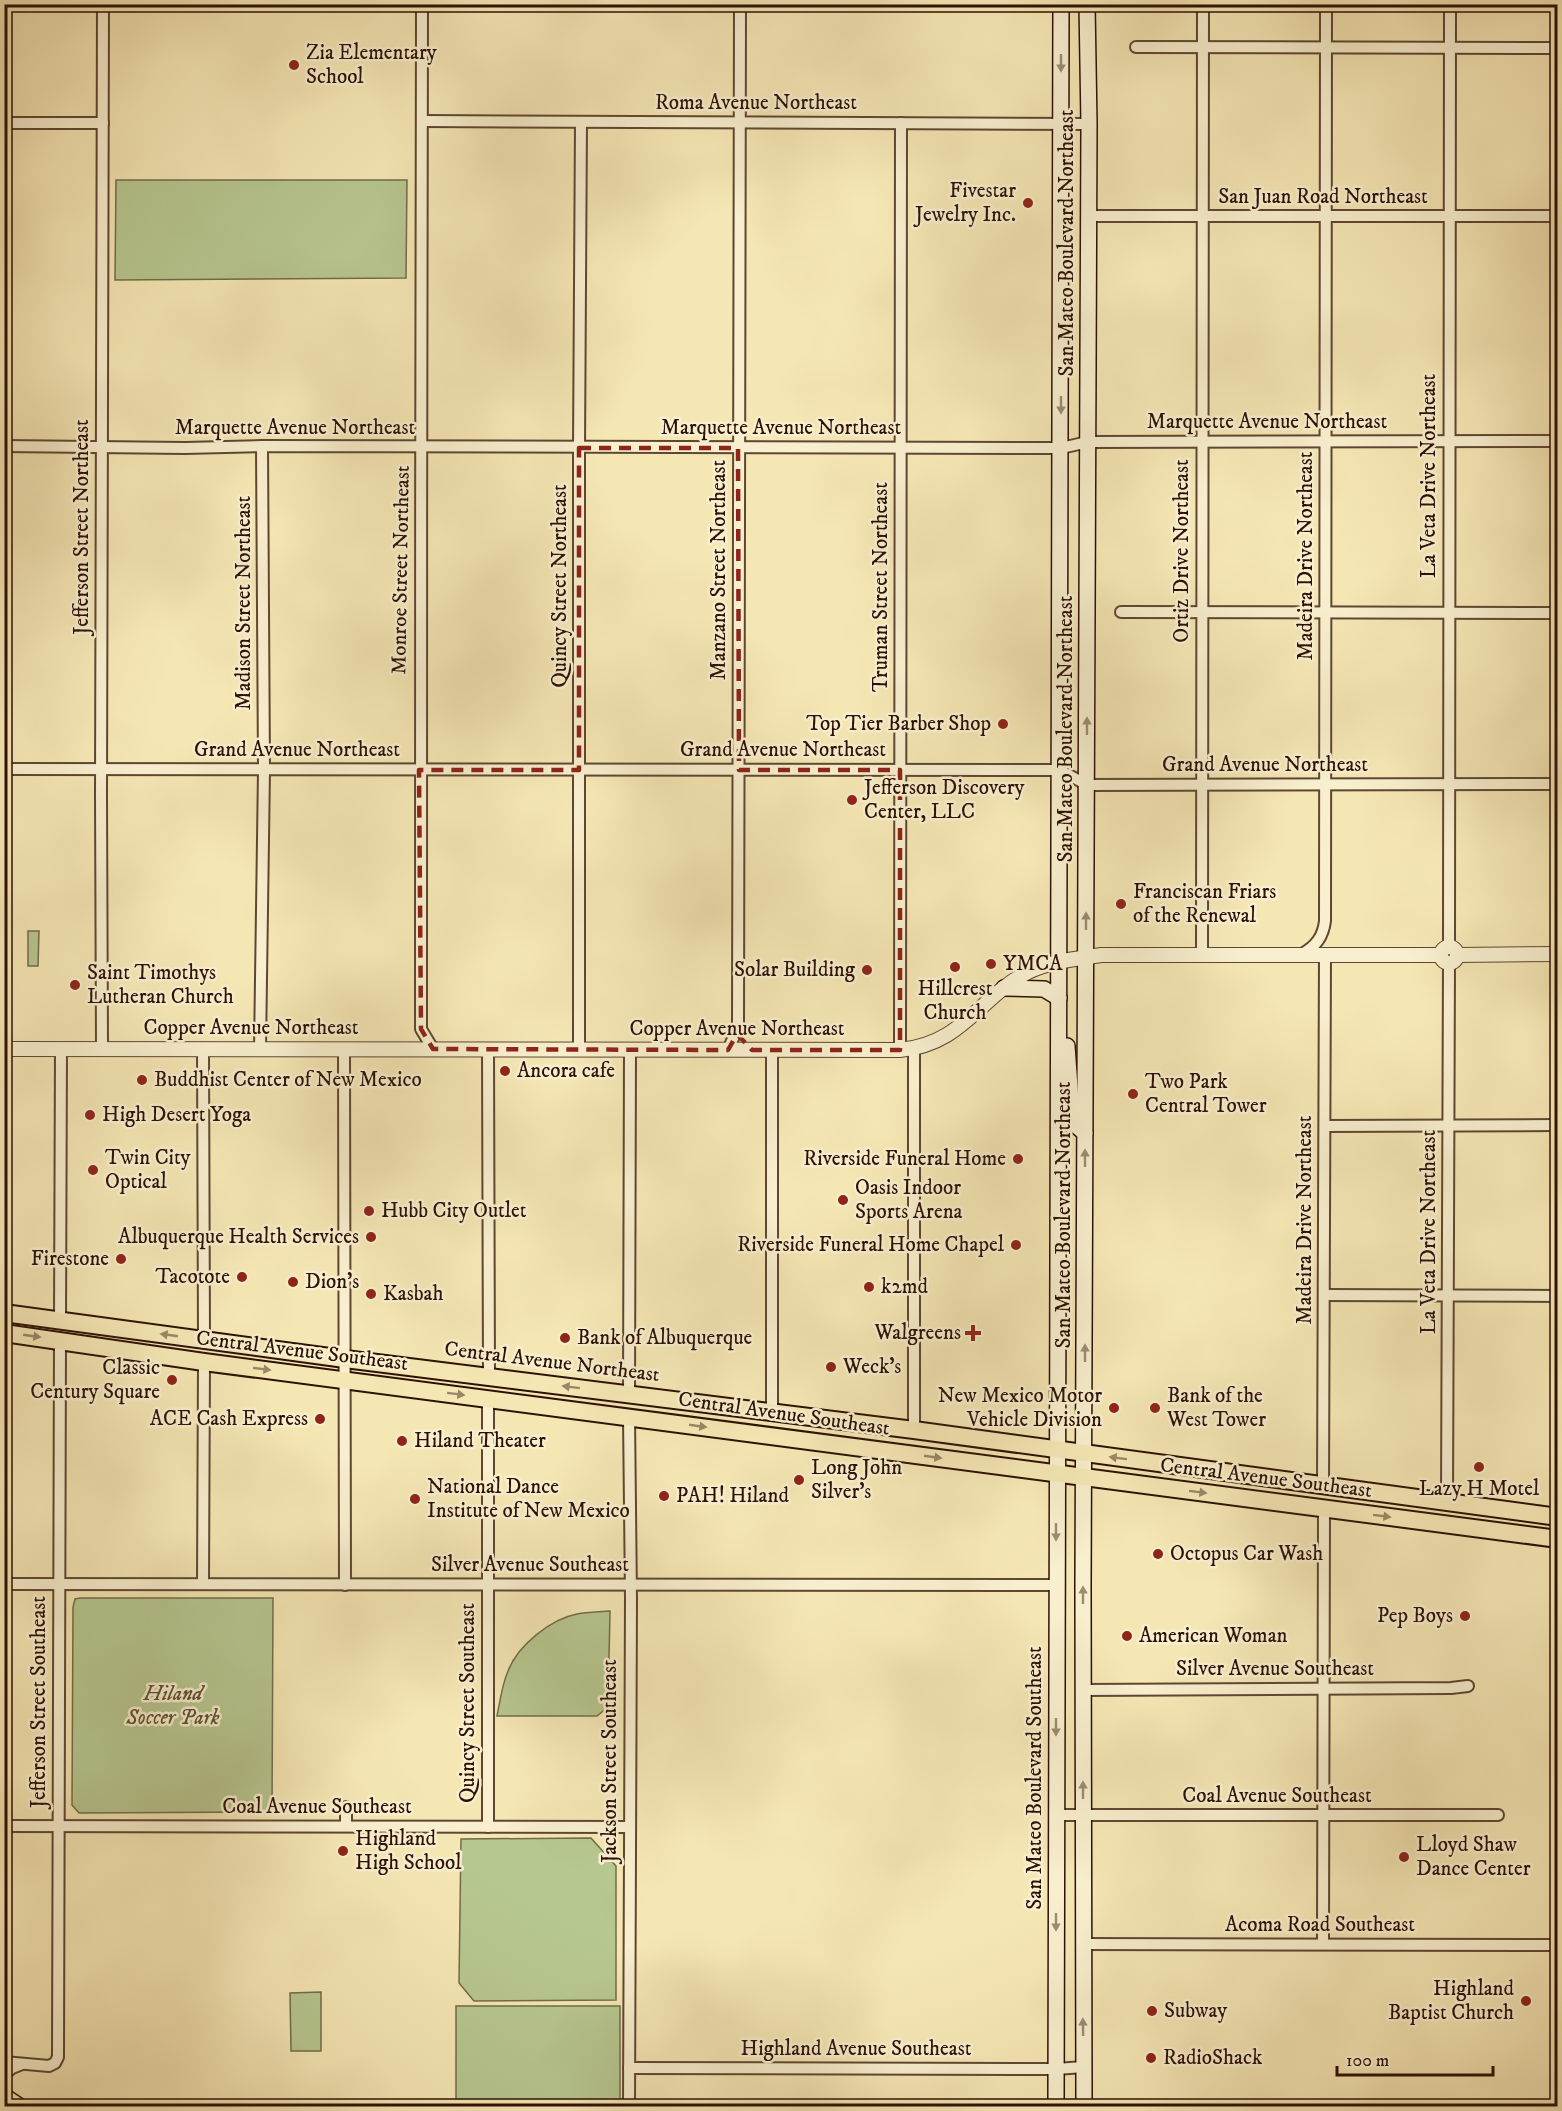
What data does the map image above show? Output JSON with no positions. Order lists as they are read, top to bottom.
{
  "streets": {
    "main road": [
      "San Mateo Boulevard Northeast",
      "Central Avenue Southeast",
      "Central Avenue Northeast",
      "San Mateo Boulevard Southeast"
    ],
    "street": [
      "Roma Avenue Northeast",
      "San Juan Road Northeast",
      "Marquette Avenue Northeast",
      "La Veta Drive Northeast",
      "Jefferson Street Northeast",
      "Ortiz Drive Northeast",
      "Madeira Drive Northeast",
      "Monroe Street Northeast",
      "Manzano Street Northeast",
      "Quincy Street Northeast",
      "Truman Street Northeast",
      "Madison Street Northeast",
      "Grand Avenue Northeast",
      "Copper Avenue Northeast",
      "Silver Avenue Southeast",
      "Jefferson Street Southeast",
      "Quincy Street Southeast",
      "Jackson Street Southeast",
      "Coal Avenue Southeast",
      "Acoma Road Southeast",
      "Highland Avenue Southeast"
    ]
  },
  "crossings": [
    ["Roma Avenue Northeast", "San Mateo Boulevard Northeast"],
    ["Roma Avenue Northeast", "Monroe Street Northeast"],
    ["Roma Avenue Northeast", "Manzano Street Northeast"],
    ["Roma Avenue Northeast", "Quincy Street Northeast"],
    ["Roma Avenue Northeast", "Truman Street Northeast"],
    ["San Juan Road Northeast", "San Mateo Boulevard Northeast"],
    ["San Juan Road Northeast", "La Veta Drive Northeast"],
    ["San Juan Road Northeast", "Ortiz Drive Northeast"],
    ["San Juan Road Northeast", "Madeira Drive Northeast"],
    ["San Mateo Boulevard Northeast", "Marquette Avenue Northeast"],
    ["San Mateo Boulevard Northeast", "Grand Avenue Northeast"],
    ["San Mateo Boulevard Northeast", "Copper Avenue Northeast"],
    ["San Mateo Boulevard Northeast", "Central Avenue Northeast"],
    ["San Mateo Boulevard Northeast", "San Mateo Boulevard Southeast"],
    ["Marquette Avenue Northeast", "La Veta Drive Northeast"],
    ["Marquette Avenue Northeast", "Jefferson Street Northeast"],
    ["Marquette Avenue Northeast", "Ortiz Drive Northeast"],
    ["Marquette Avenue Northeast", "Madeira Drive Northeast"],
    ["Marquette Avenue Northeast", "Monroe Street Northeast"],
    ["Marquette Avenue Northeast", "Manzano Street Northeast"],
    ["Marquette Avenue Northeast", "Quincy Street Northeast"],
    ["Marquette Avenue Northeast", "Truman Street Northeast"],
    ["Marquette Avenue Northeast", "Madison Street Northeast"],
    ["La Veta Drive Northeast", "Grand Avenue Northeast"],
    ["La Veta Drive Northeast", "Copper Avenue Northeast"],
    ["La Veta Drive Northeast", "Central Avenue Northeast"],
    ["Jefferson Street Northeast", "Grand Avenue Northeast"],
    ["Jefferson Street Northeast", "Copper Avenue Northeast"],
    ["Ortiz Drive Northeast", "Grand Avenue Northeast"],
    ["Ortiz Drive Northeast", "Copper Avenue Northeast"],
    ["Madeira Drive Northeast", "Grand Avenue Northeast"],
    ["Madeira Drive Northeast", "Copper Avenue Northeast"],
    ["Madeira Drive Northeast", "Central Avenue Northeast"],
    ["Monroe Street Northeast", "Grand Avenue Northeast"],
    ["Manzano Street Northeast", "Grand Avenue Northeast"],
    ["Manzano Street Northeast", "Copper Avenue Northeast"],
    ["Quincy Street Northeast", "Grand Avenue Northeast"],
    ["Quincy Street Northeast", "Copper Avenue Northeast"],
    ["Truman Street Northeast", "Grand Avenue Northeast"],
    ["Truman Street Northeast", "Copper Avenue Northeast"],
    ["Truman Street Northeast", "Central Avenue Northeast"],
    ["Madison Street Northeast", "Grand Avenue Northeast"],
    ["Madison Street Northeast", "Copper Avenue Northeast"],
    ["Central Avenue Southeast", "Jefferson Street Southeast"],
    ["Central Avenue Southeast", "Quincy Street Southeast"],
    ["Central Avenue Southeast", "Jackson Street Southeast"],
    ["Central Avenue Southeast", "San Mateo Boulevard Southeast"],
    ["Central Avenue Northeast", "San Mateo Boulevard Southeast"],
    ["Silver Avenue Southeast", "Jefferson Street Southeast"],
    ["Silver Avenue Southeast", "Quincy Street Southeast"],
    ["Silver Avenue Southeast", "Jackson Street Southeast"],
    ["Silver Avenue Southeast", "San Mateo Boulevard Southeast"],
    ["Jefferson Street Southeast", "Coal Avenue Southeast"],
    ["Quincy Street Southeast", "Coal Avenue Southeast"],
    ["Jackson Street Southeast", "Coal Avenue Southeast"],
    ["Jackson Street Southeast", "Highland Avenue Southeast"],
    ["San Mateo Boulevard Southeast", "Coal Avenue Southeast"],
    ["San Mateo Boulevard Southeast", "Highland Avenue Southeast"]
  ],
  "one_way": ["Central Avenue Southeast"],
  "parks": ["Hiland Soccer Park"],
  "places": {
    "other": [
      "Zia Elementary School",
      "Fivestar Jewelry Inc.",
      "Top Tier Barber Shop",
      "Jefferson Discovery Center, LLC",
      "Franciscan Friars of the Renewal",
      "YMCA",
      "Hillcrest Church",
      "Solar Building",
      "Saint Timothys Lutheran Church",
      "Ancora cafe",
      "Buddhist Center of New Mexico",
      "Two Park Central Tower",
      "High Desert Yoga",
      "Riverside Funeral Home",
      "Twin City Optical",
      "Oasis Indoor Sports Arena",
      "Hubb City Outlet",
      "Albuquerque Health Services",
      "Riverside Funeral Home Chapel",
      "Firestone",
      "Tacotote",
      "Dion's",
      "k2md",
      "Kasbah",
      "Bank of Albuquerque",
      "Weck's",
      "Classic Century Square",
      "New Mexico Motor Vehicle Division",
      "Bank of the West Tower",
      "ACE Cash Express",
      "Hiland Theater",
      "Lazy H Motel",
      "Long John Silver's",
      "PAH! Hiland",
      "National Dance Institute of New Mexico",
      "Octopus Car Wash",
      "Pep Boys",
      "American Woman",
      "Highland High School",
      "Lloyd Shaw Dance Center",
      "Highland Baptist Church",
      "Subway",
      "RadioShack"
    ],
    "health": ["Walgreens"]
  },
  "scale_bar": "100 m"
}
